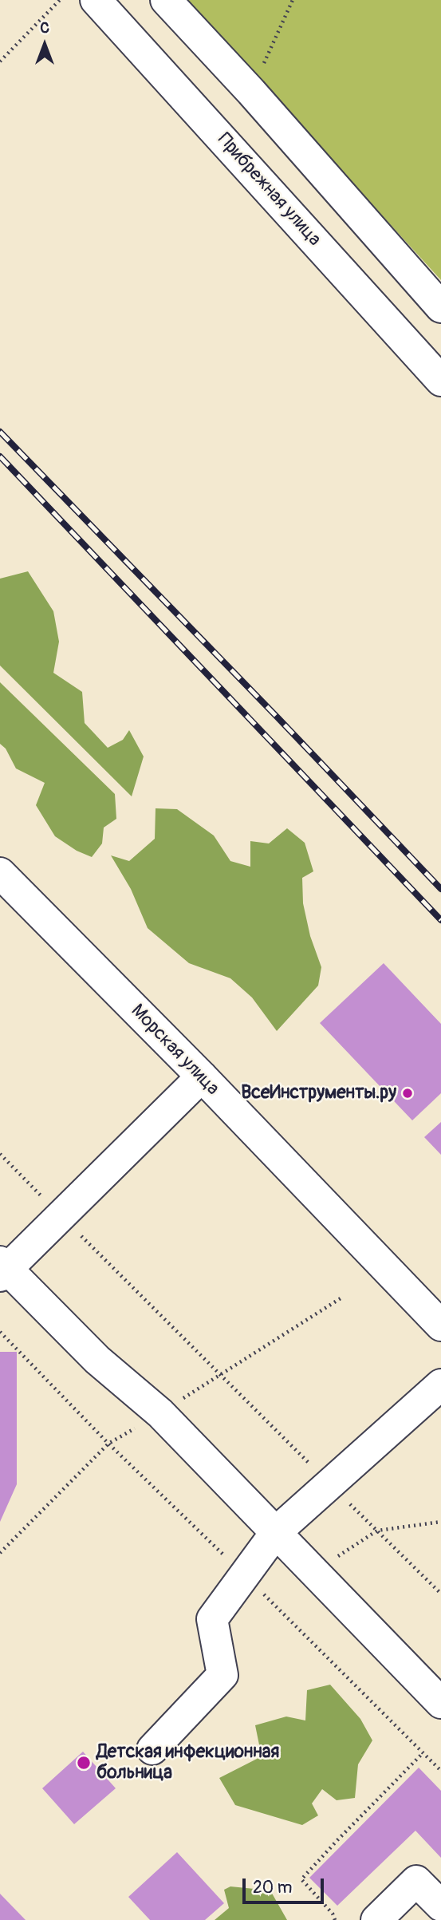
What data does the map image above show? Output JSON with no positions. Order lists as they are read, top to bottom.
{
  "streets": {
    "main road": ["Прибрежная улица", "Морская улица"]
  },
  "places": ["ВсеИнструменты.ру", "Детская инфекционная больница"],
  "scale_bar": "20 m",
  "north": "top"
}
